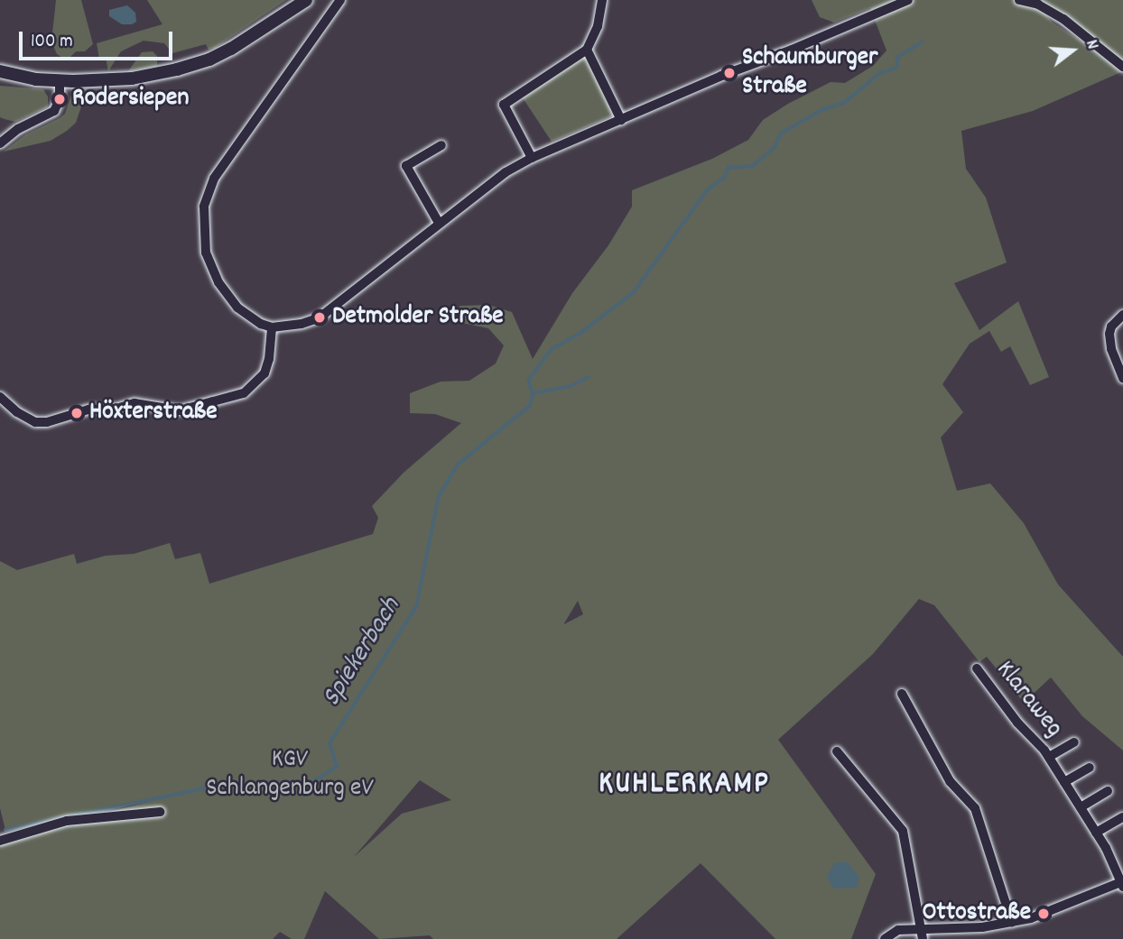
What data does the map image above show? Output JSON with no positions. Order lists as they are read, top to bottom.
{
  "streets": {
    "street": ["Klaraweg"]
  },
  "districts": ["KUHLERKAMP"],
  "water": ["Spiekerbach"],
  "parks": ["KGV Schlangenburg eV"],
  "places": [
    "Schaumburger Straße",
    "Rodersiepen",
    "Detmolder Straße",
    "Höxterstraße",
    "Ottostraße"
  ],
  "scale_bar": "100 m",
  "north": "right"
}
